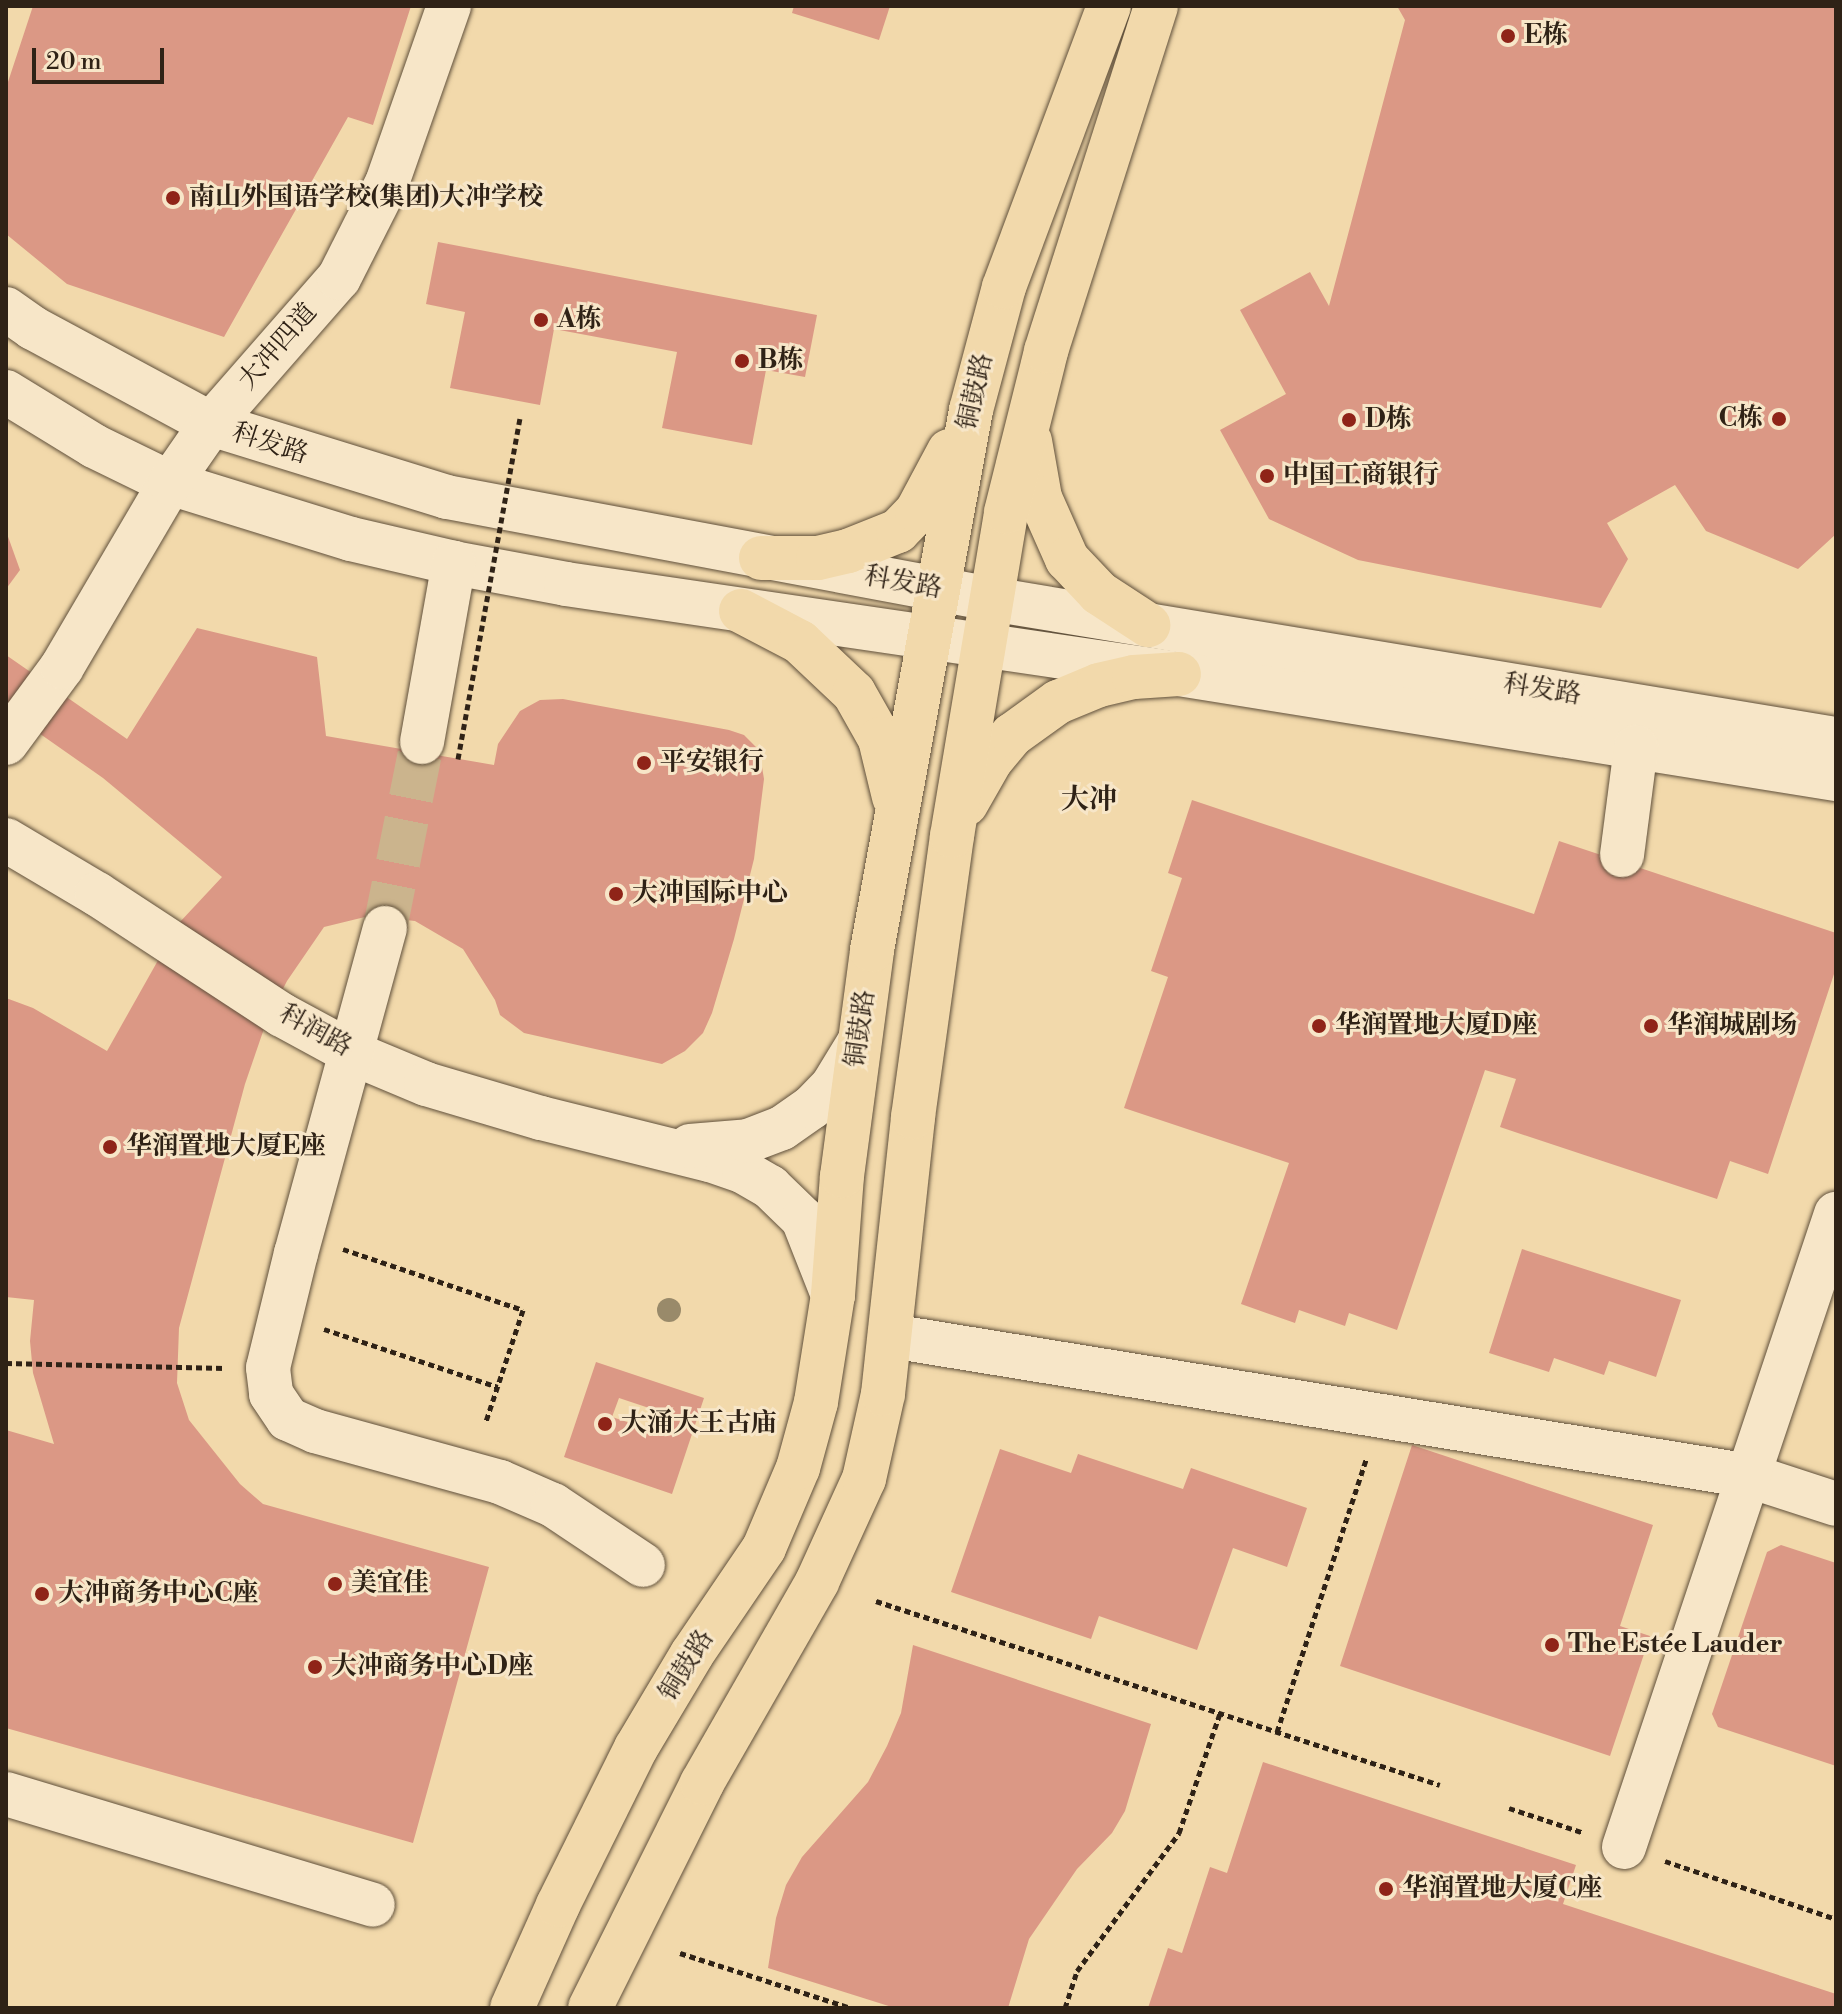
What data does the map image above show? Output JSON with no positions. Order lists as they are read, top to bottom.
{
  "streets": {
    "main road": ["铜鼓路"],
    "street": ["大冲四道", "科发路", "科润路"]
  },
  "crossings": [
    ["大冲四道", "科发路"],
    ["铜鼓路", "科发路"],
    ["铜鼓路", "科润路"]
  ],
  "districts": ["大冲"],
  "places": [
    "E栋",
    "南山外国语学校(集团)大冲学校",
    "A栋",
    "B栋",
    "C栋",
    "D栋",
    "中国工商银行",
    "平安银行",
    "大冲国际中心",
    "华润置地大厦D座",
    "华润城剧场",
    "华润置地大厦E座",
    "大涌大王古庙",
    "美宜佳",
    "大冲商务中心C座",
    "The Estée Lauder",
    "大冲商务中心D座",
    "华润置地大厦C座"
  ],
  "scale_bar": "20 m"
}
